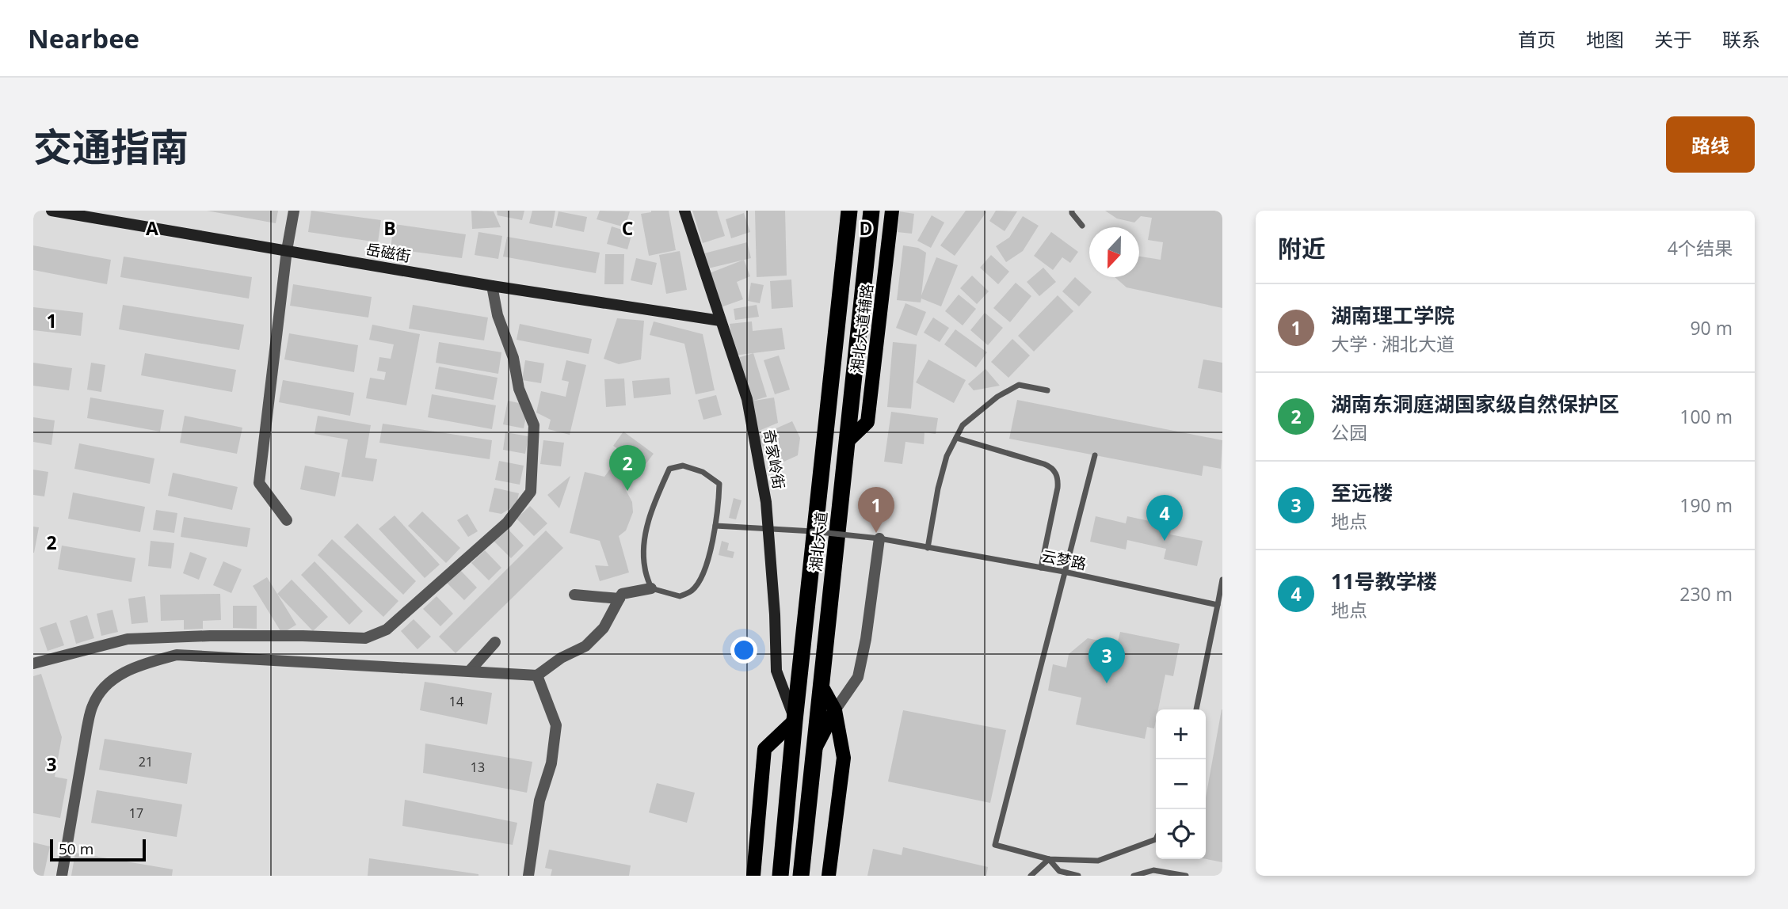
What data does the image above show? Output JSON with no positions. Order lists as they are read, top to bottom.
{
  "streets": {
    "highway": ["湘北大道"],
    "main road": ["湘北大道辅路"],
    "street": ["岳磁街", "奇家岭街"],
    "lane": ["云梦路"]
  },
  "crossings": [
    ["岳磁街", "奇家岭街"],
    ["湘北大道辅路", "湘北大道"],
    ["奇家岭街", "湘北大道"],
    ["奇家岭街", "云梦路"]
  ],
  "house_numbers": [
    "14",
    "21",
    "13",
    "17"
  ],
  "scale_bar": "50 m",
  "north": "bottom",
  "page": {
    "header": "Nearbee",
    "nav": [
      "首页",
      "地图",
      "关于",
      "联系"
    ],
    "title": "交通指南",
    "buttons": "路线",
    "heading": ["附近", "4个结果"],
    "list": [
      {
        "mark": "1",
        "name": "湖南理工学院",
        "note": "大学 · 湘北大道",
        "value": "90 m"
      },
      {
        "mark": "2",
        "name": "湖南东洞庭湖国家级自然保护区",
        "note": "公园",
        "value": "100 m"
      },
      {
        "mark": "3",
        "name": "至远楼",
        "note": "地点",
        "value": "190 m"
      },
      {
        "mark": "4",
        "name": "11号教学楼",
        "note": "地点",
        "value": "230 m"
      }
    ],
    "pins": [
      "2",
      "1",
      "4",
      "3"
    ],
    "map_buttons": ["+", "−"],
    "scale": "50 m"
  },
  "grid": {
    "columns": [
      "A",
      "B",
      "C",
      "D"
    ],
    "rows": ["1", "2", "3"]
  }
}
